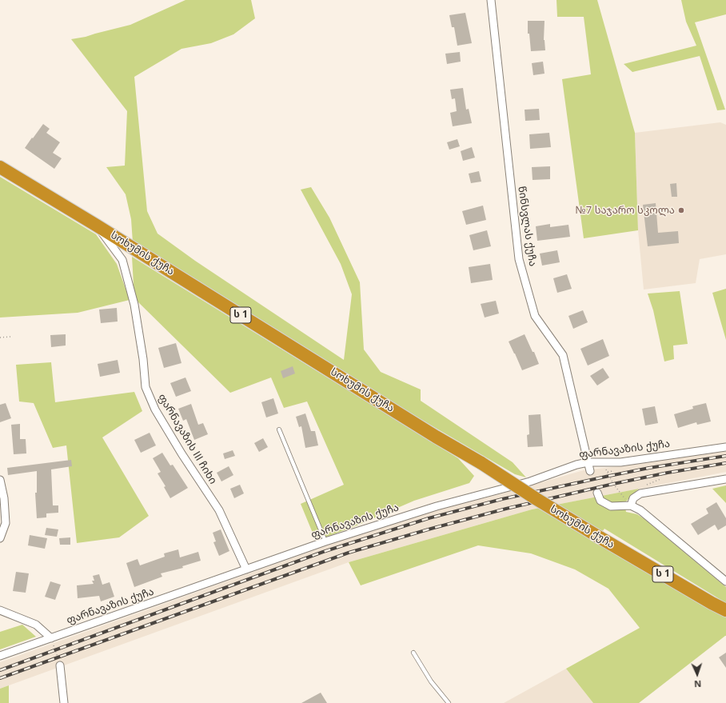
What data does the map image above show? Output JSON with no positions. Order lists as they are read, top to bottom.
{
  "streets": {
    "highway": ["სოხუმის ქუჩა", "ს 1"],
    "street": ["წინსვლას ქუჩა", "ფარნავაზის III ჩიხი", "ფარნავაზის ქუჩა"]
  },
  "crossings": [
    ["წინსვლას ქუჩა", "ფარნავაზის ქუჩა"],
    ["სოხუმის ქუჩა", "ფარნავაზის III ჩიხი"],
    ["ფარნავაზის III ჩიხი", "ფარნავაზის ქუჩა"]
  ],
  "places": ["№7 საჯარო სკოლა"],
  "north": "bottom"
}
